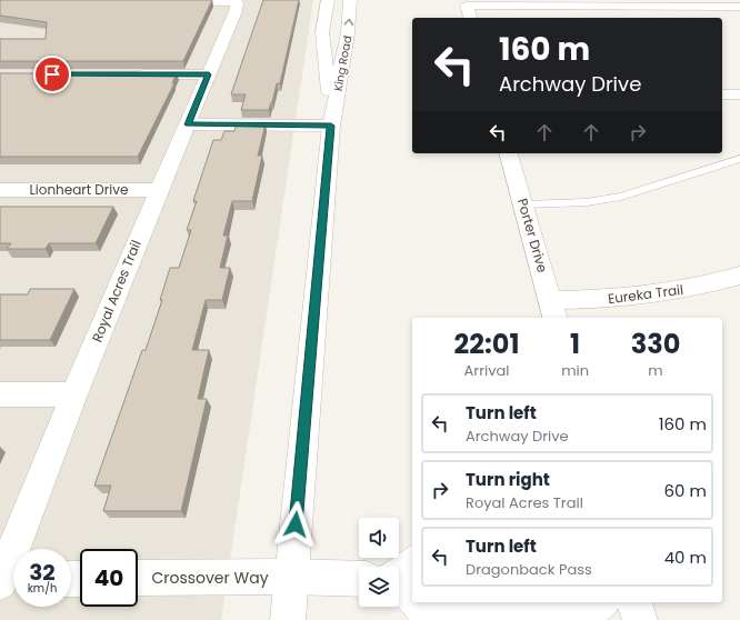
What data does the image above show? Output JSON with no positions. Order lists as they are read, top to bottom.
{
  "streets": {
    "street": [
      "King Road",
      "Lionheart Drive",
      "Porter Drive",
      "Royal Acres Trail",
      "Eureka Trail",
      "Crossover Way"
    ]
  },
  "crossings": [
    ["King Road", "Crossover Way"],
    ["Lionheart Drive", "Royal Acres Trail"],
    ["Porter Drive", "Eureka Trail"]
  ],
  "page": {
    "turn": ["160 m", "Archway Drive"],
    "eta": [
      "22:01",
      "Arrival",
      "1",
      "min",
      "330",
      "m"
    ],
    "list": [
      {
        "name": "Turn left",
        "note": "Archway Drive",
        "value": "160 m"
      },
      {
        "name": "Turn right",
        "note": "Royal Acres Trail",
        "value": "60 m"
      },
      {
        "name": "Turn left",
        "note": "Dragonback Pass",
        "value": "40 m"
      }
    ],
    "speed": "32 km/h",
    "limit": "40"
  }
}
